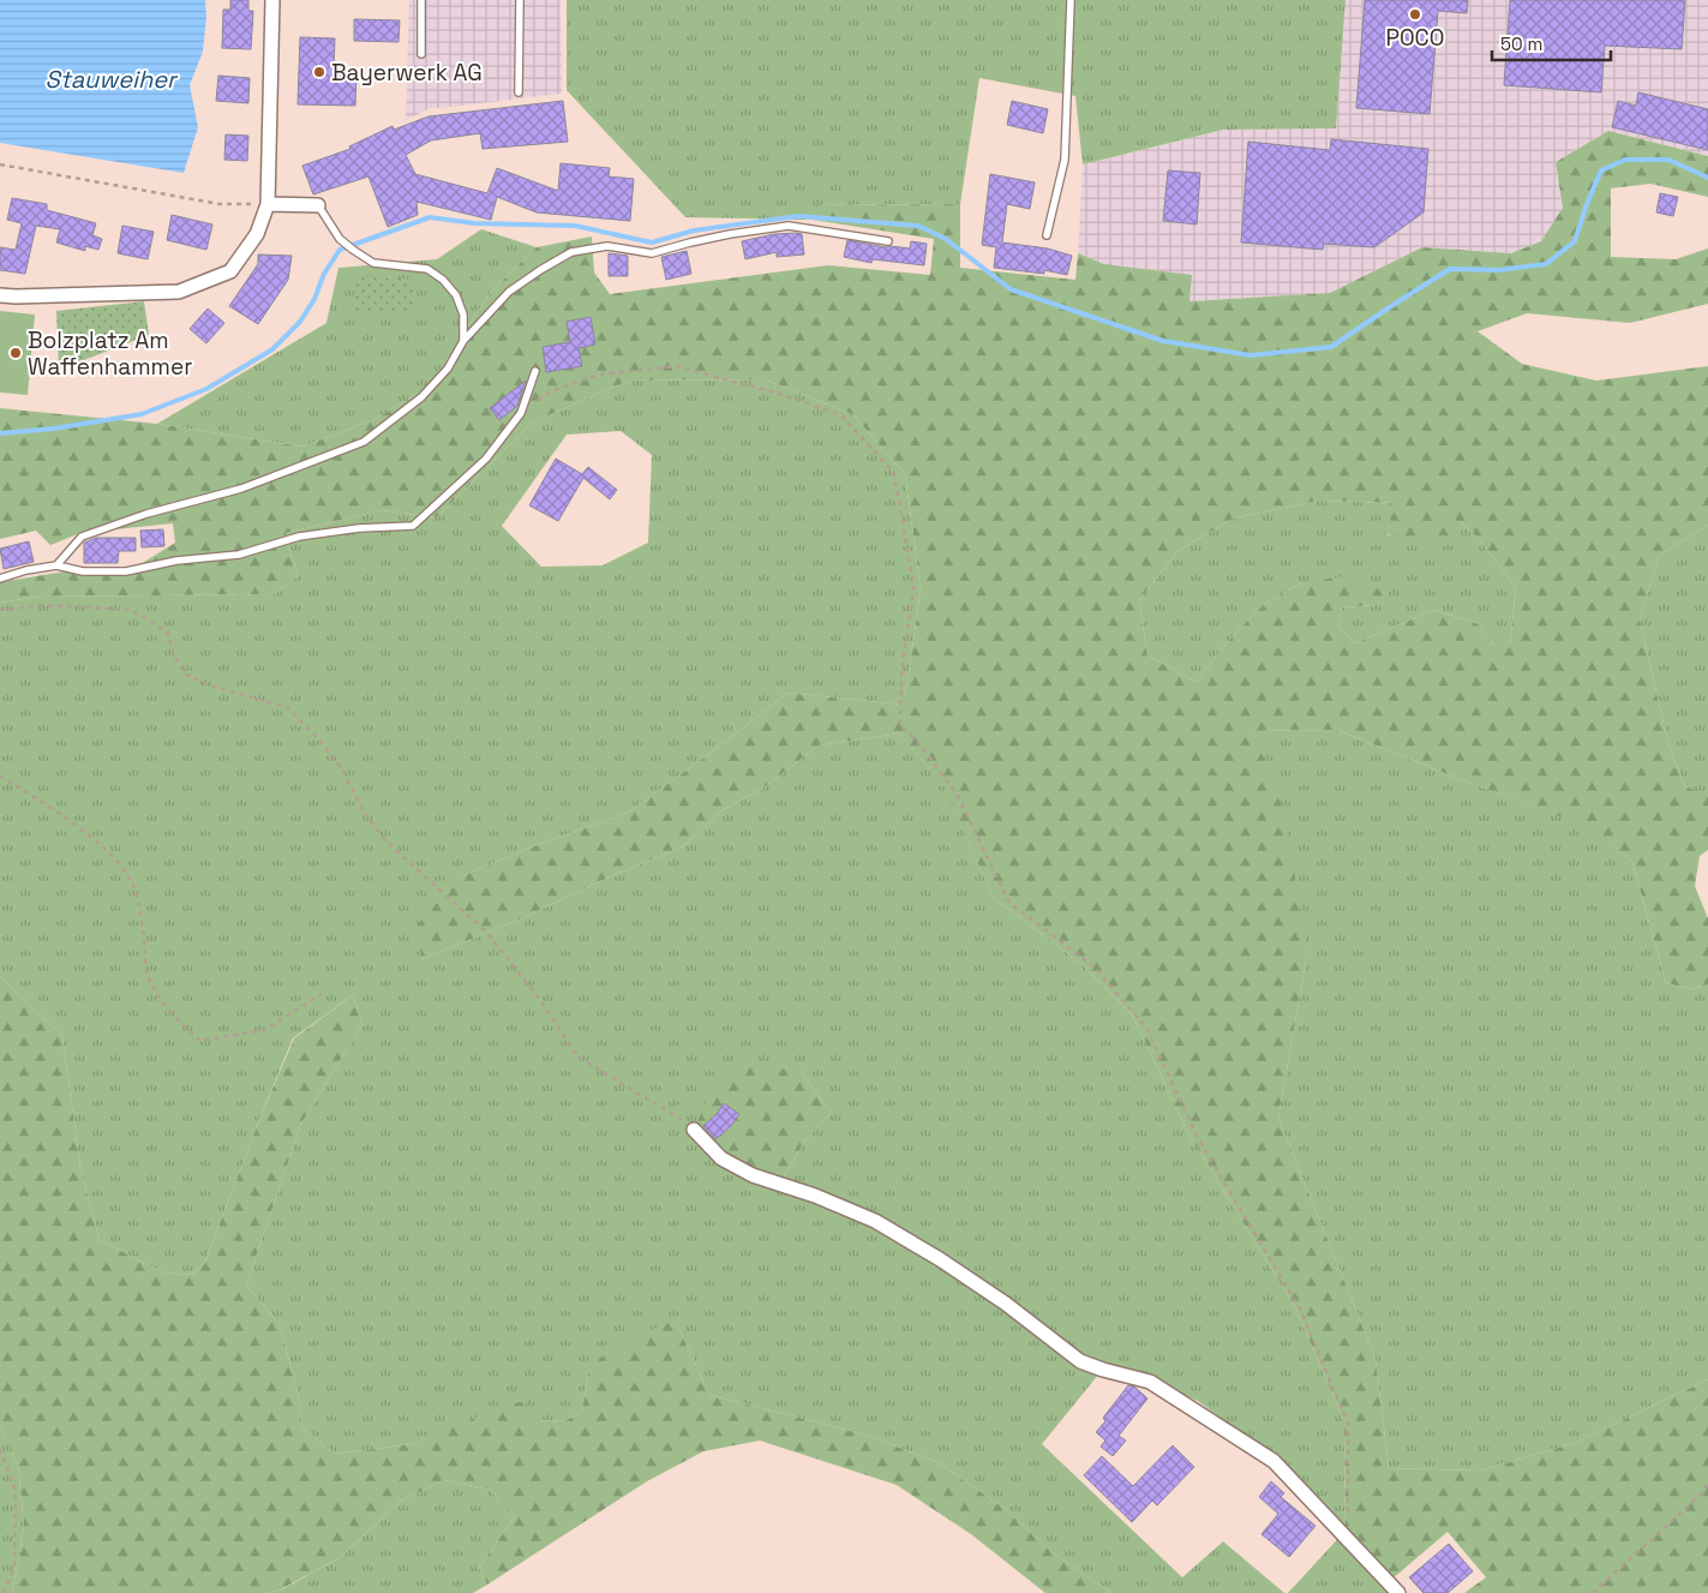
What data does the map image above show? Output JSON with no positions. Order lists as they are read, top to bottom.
{
  "water": ["Stauweiher"],
  "places": ["POCO", "Bayerwerk AG", "Bolzplatz Am Waffenhammer"],
  "scale_bar": "50 m"
}
